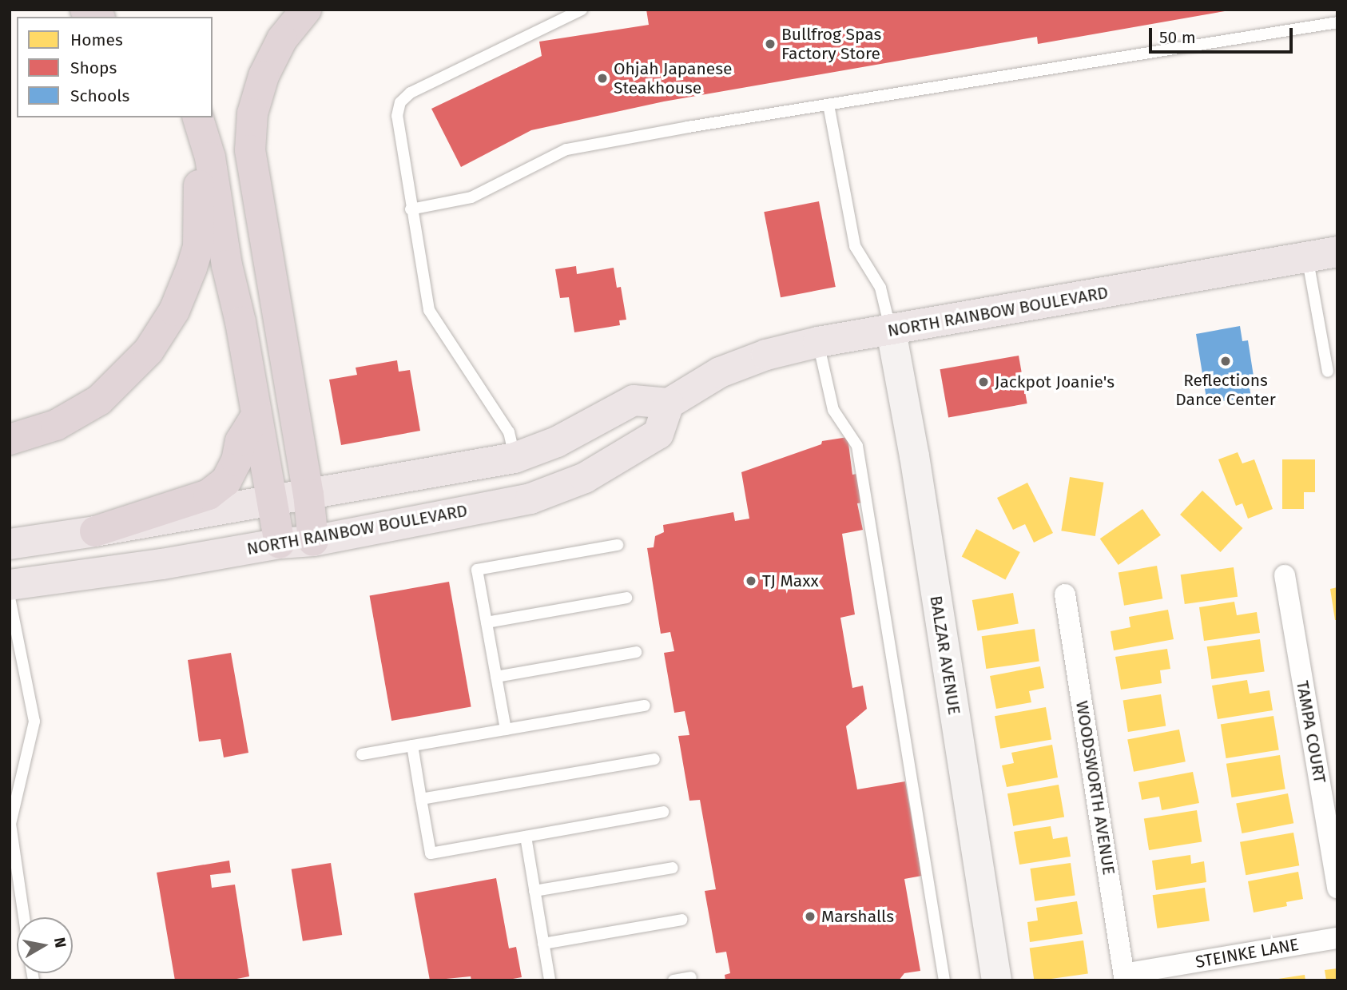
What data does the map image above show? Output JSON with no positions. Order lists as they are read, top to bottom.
{
  "streets": {
    "main road": ["NORTH RAINBOW BOULEVARD"],
    "street": [
      "BALZAR AVENUE",
      "TAMPA COURT",
      "WOODSWORTH AVENUE",
      "STEINKE LANE"
    ]
  },
  "crossings": [
    ["NORTH RAINBOW BOULEVARD", "BALZAR AVENUE"],
    ["WOODSWORTH AVENUE", "STEINKE LANE"]
  ],
  "places": [
    "Bullfrog Spas Factory Store",
    "Ohjah Japanese Steakhouse",
    "Reflections Dance Center",
    "Jackpot Joanie's",
    "TJ Maxx",
    "Marshalls"
  ],
  "legend": ["Homes", "Shops", "Schools"],
  "scale_bar": "50 m",
  "north": "right"
}
